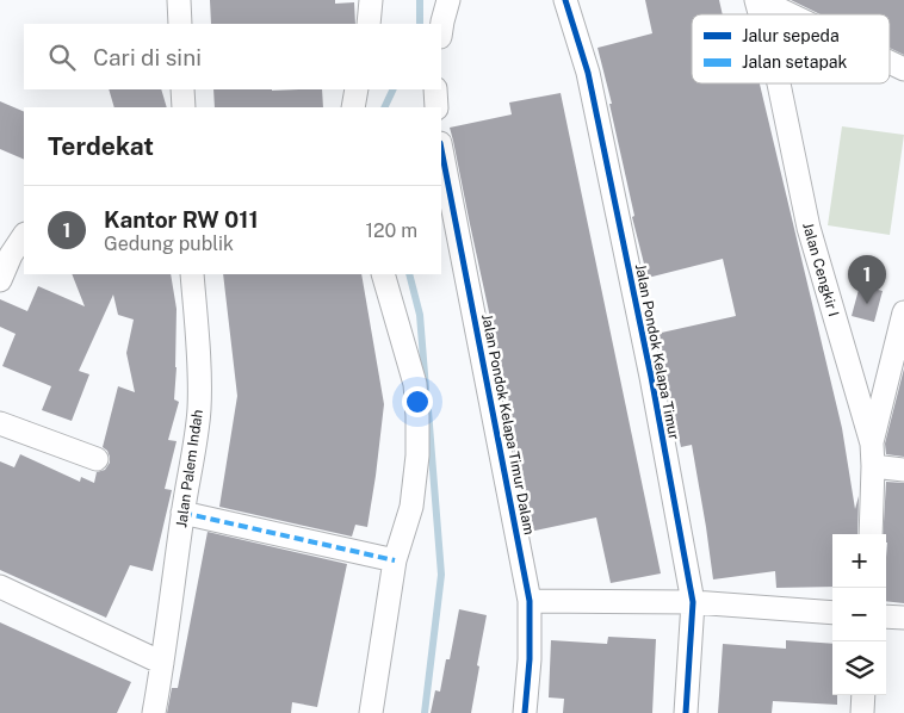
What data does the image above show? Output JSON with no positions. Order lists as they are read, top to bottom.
{
  "streets": {
    "street": [
      "Jalan Cengkir I",
      "Jalan Pondok Kelapa Timur",
      "Jalan Pondok Kelapa Timur Dalam",
      "Jalan Palem Indah"
    ]
  },
  "legend": ["Jalur sepeda", "Jalan setapak"],
  "page": {
    "search": "Cari di sini",
    "heading": "Terdekat",
    "list": [
      {
        "mark": "1",
        "name": "Kantor RW 011",
        "note": "Gedung publik",
        "value": "120 m"
      }
    ],
    "pins": "1",
    "map_buttons": ["+", "−"]
  }
}
